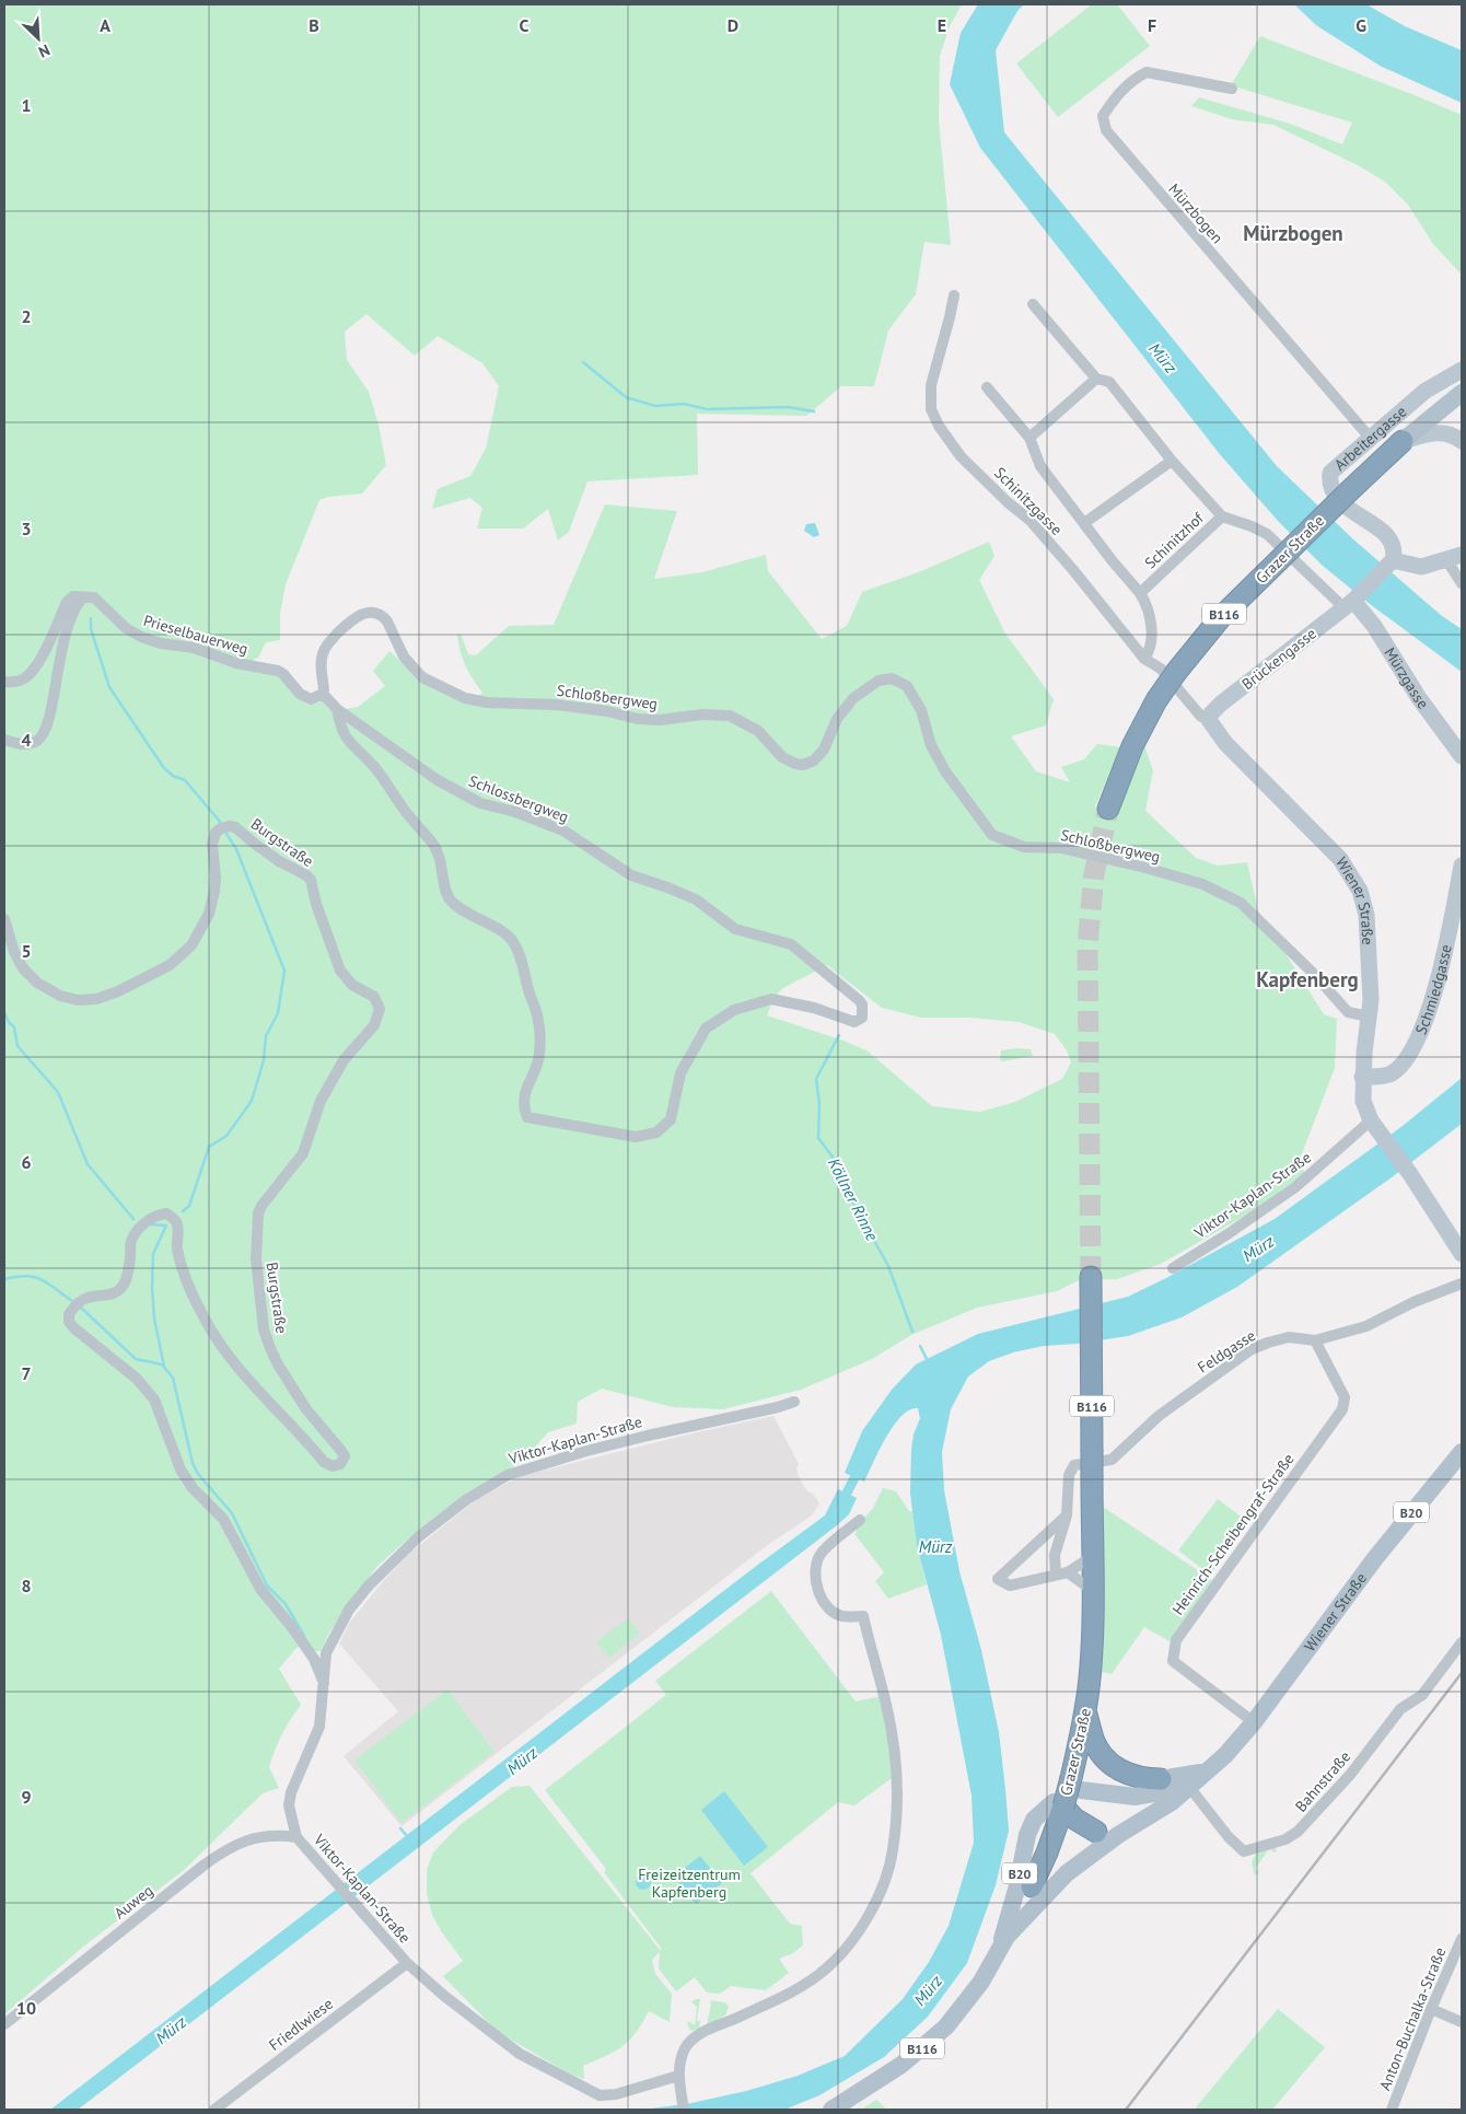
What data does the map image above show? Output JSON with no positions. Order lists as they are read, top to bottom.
{
  "streets": {
    "highway": ["Grazer Straße", "B116"],
    "main road": ["Wiener Straße", "B20"],
    "street": [
      "Mürzbogen",
      "Arbeitergasse",
      "Schinitzgasse",
      "Schinitzhof",
      "Prieselbauerweg",
      "Brückengasse",
      "Mürzgasse",
      "Schloßbergweg",
      "Schlossbergweg",
      "Burgstraße",
      "Schmiedgasse",
      "Viktor-Kaplan-Straße",
      "Feldgasse",
      "Heinrich-Scheibengraf-Straße",
      "Bahnstraße",
      "Auweg",
      "Anton-Buchalka-Straße",
      "Friedlwiese"
    ]
  },
  "crossings": [
    ["Mürzbogen", "Arbeitergasse"],
    ["Schinitzgasse", "Brückengasse"],
    ["Schinitzgasse", "Wiener Straße"],
    ["Schinitzhof", "Mürzgasse"],
    ["Grazer Straße", "B116"],
    ["Grazer Straße", "B20"],
    ["B116", "B20"],
    ["Prieselbauerweg", "Schloßbergweg"],
    ["Prieselbauerweg", "Schlossbergweg"],
    ["Brückengasse", "Mürzgasse"],
    ["Brückengasse", "Wiener Straße"],
    ["Schloßbergweg", "Schlossbergweg"],
    ["Schloßbergweg", "Wiener Straße"],
    ["Burgstraße", "Viktor-Kaplan-Straße"],
    ["Wiener Straße", "Schmiedgasse"],
    ["Wiener Straße", "Viktor-Kaplan-Straße"],
    ["Wiener Straße", "B20"],
    ["Wiener Straße", "Heinrich-Scheibengraf-Straße"],
    ["Viktor-Kaplan-Straße", "Auweg"],
    ["Viktor-Kaplan-Straße", "Friedlwiese"],
    ["Feldgasse", "Heinrich-Scheibengraf-Straße"],
    ["B20", "Bahnstraße"]
  ],
  "districts": ["Mürzbogen", "Kapfenberg"],
  "water": ["Mürz", "Köllner Rinne"],
  "parks": ["Freizeitzentrum Kapfenberg"],
  "north": "bottom right",
  "grid": {
    "columns": [
      "A",
      "B",
      "C",
      "D",
      "E",
      "F",
      "G"
    ],
    "rows": [
      "1",
      "2",
      "3",
      "4",
      "5",
      "6",
      "7",
      "8",
      "9",
      "10"
    ]
  }
}
